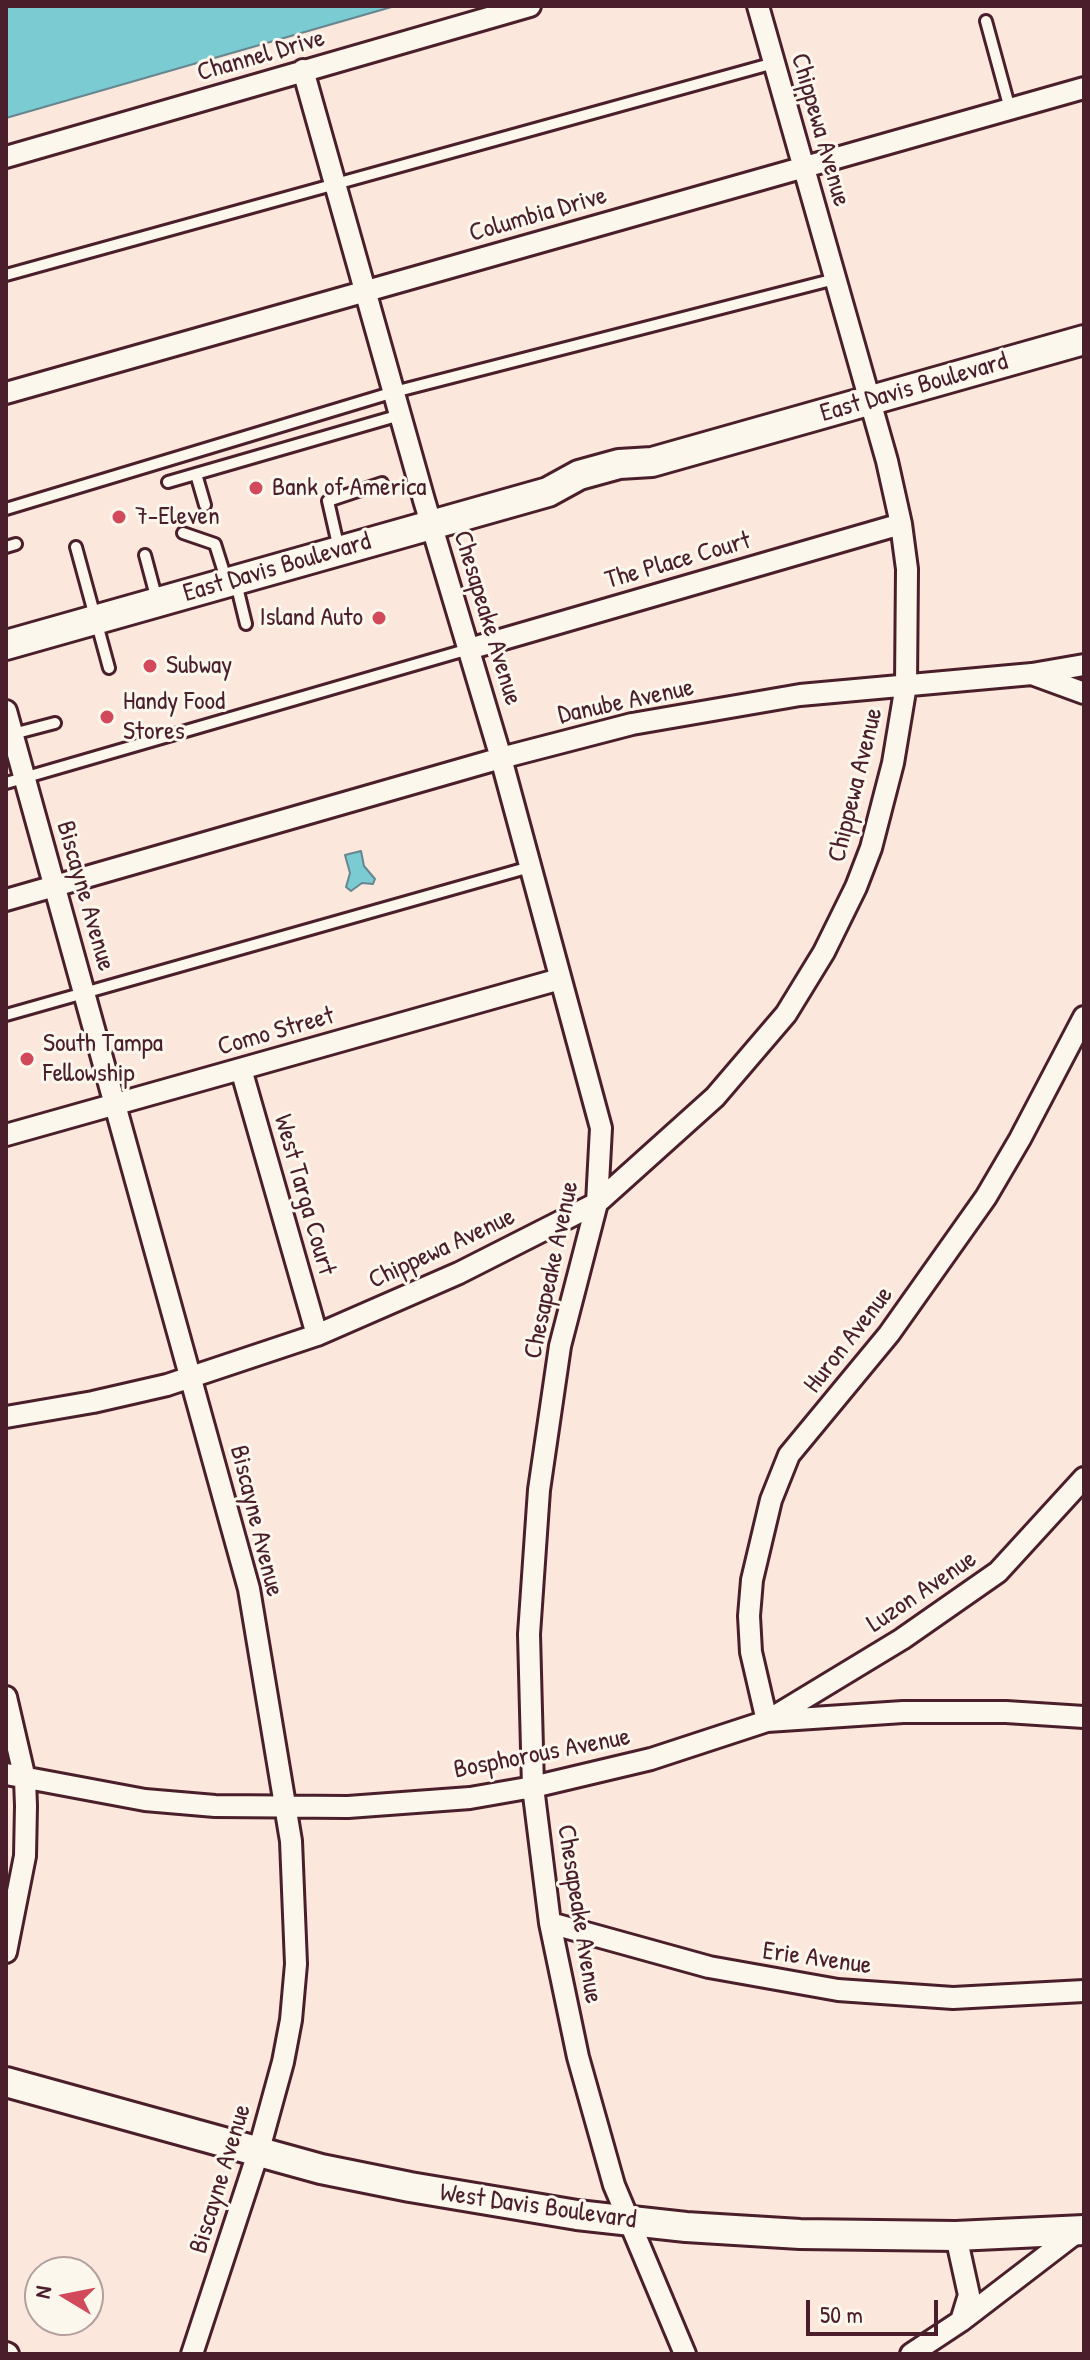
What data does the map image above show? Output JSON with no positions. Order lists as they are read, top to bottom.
{
  "streets": {
    "street": [
      "Channel Drive",
      "Chippewa Avenue",
      "Columbia Drive",
      "East Davis Boulevard",
      "The Place Court",
      "Chesapeake Avenue",
      "Danube Avenue",
      "Biscayne Avenue",
      "Como Street",
      "West Targa Court",
      "Huron Avenue",
      "Luzon Avenue",
      "Bosphorous Avenue",
      "Erie Avenue",
      "West Davis Boulevard"
    ]
  },
  "crossings": [
    ["Channel Drive", "Chesapeake Avenue"],
    ["Chippewa Avenue", "Columbia Drive"],
    ["Chippewa Avenue", "East Davis Boulevard"],
    ["Chippewa Avenue", "The Place Court"],
    ["Chippewa Avenue", "Chesapeake Avenue"],
    ["Chippewa Avenue", "Danube Avenue"],
    ["Chippewa Avenue", "Biscayne Avenue"],
    ["Chippewa Avenue", "West Targa Court"],
    ["Columbia Drive", "Chesapeake Avenue"],
    ["East Davis Boulevard", "Chesapeake Avenue"],
    ["The Place Court", "Chesapeake Avenue"],
    ["Chesapeake Avenue", "Danube Avenue"],
    ["Chesapeake Avenue", "Como Street"],
    ["Chesapeake Avenue", "Bosphorous Avenue"],
    ["Chesapeake Avenue", "Erie Avenue"],
    ["Chesapeake Avenue", "West Davis Boulevard"],
    ["Danube Avenue", "Biscayne Avenue"],
    ["Biscayne Avenue", "Como Street"],
    ["Biscayne Avenue", "Bosphorous Avenue"],
    ["Biscayne Avenue", "West Davis Boulevard"],
    ["Como Street", "West Targa Court"],
    ["Huron Avenue", "Luzon Avenue"],
    ["Huron Avenue", "Bosphorous Avenue"],
    ["Luzon Avenue", "Bosphorous Avenue"]
  ],
  "places": [
    "Bank of America",
    "7-Eleven",
    "Island Auto",
    "Subway",
    "Handy Food Stores",
    "South Tampa Fellowship"
  ],
  "scale_bar": "50 m",
  "north": "left"
}
